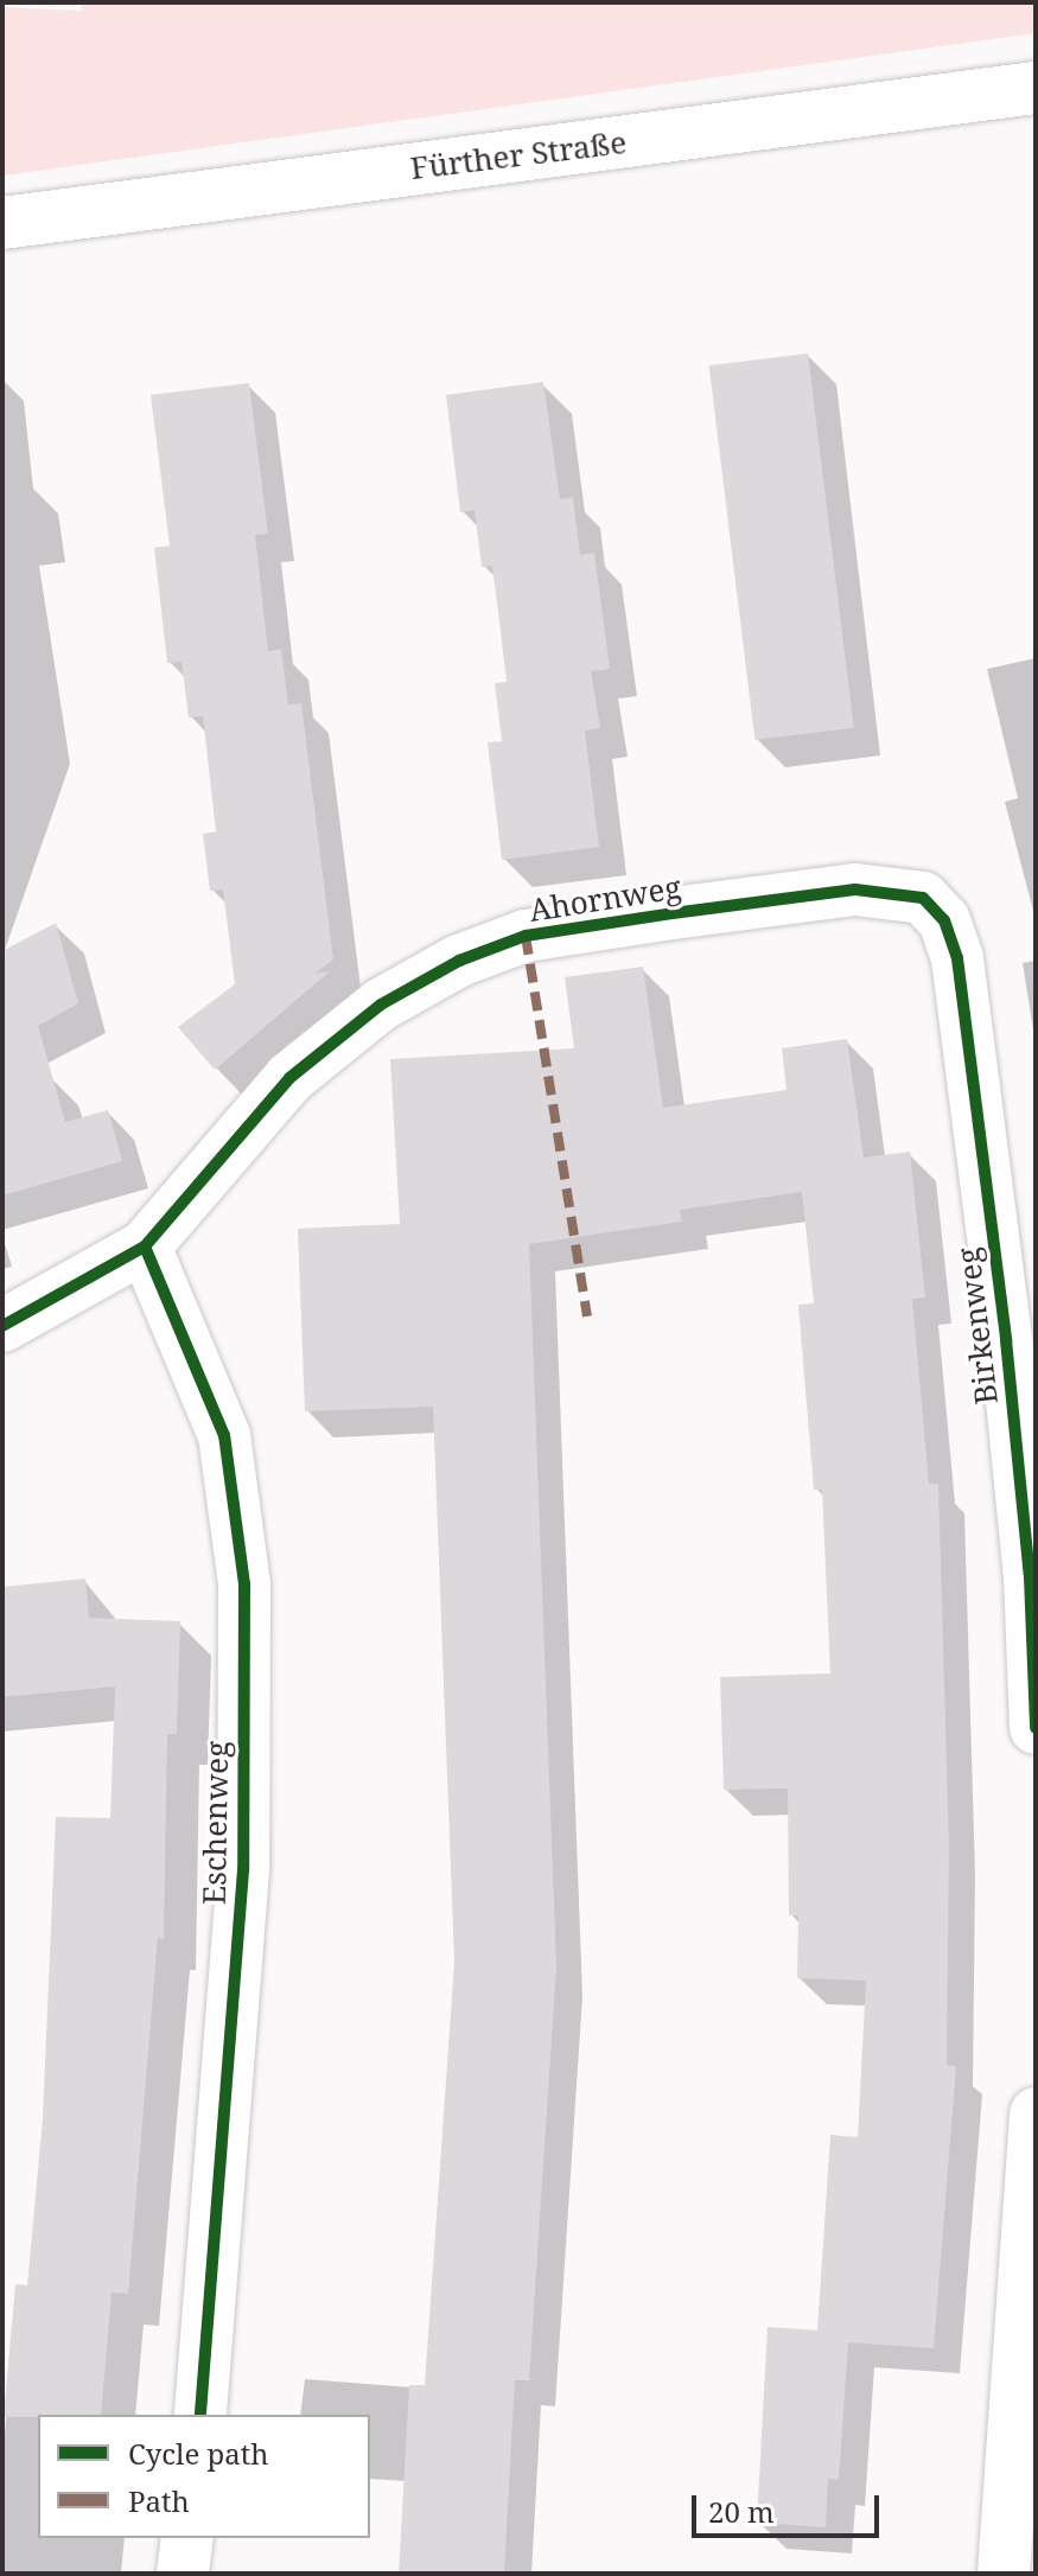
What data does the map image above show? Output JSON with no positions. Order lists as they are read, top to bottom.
{
  "streets": {
    "street": [
      "Fürther Straße",
      "Ahornweg",
      "Birkenweg",
      "Eschenweg"
    ]
  },
  "crossings": [
    ["Ahornweg", "Birkenweg"],
    ["Ahornweg", "Eschenweg"]
  ],
  "legend": ["Cycle path", "Path"],
  "scale_bar": "20 m"
}
